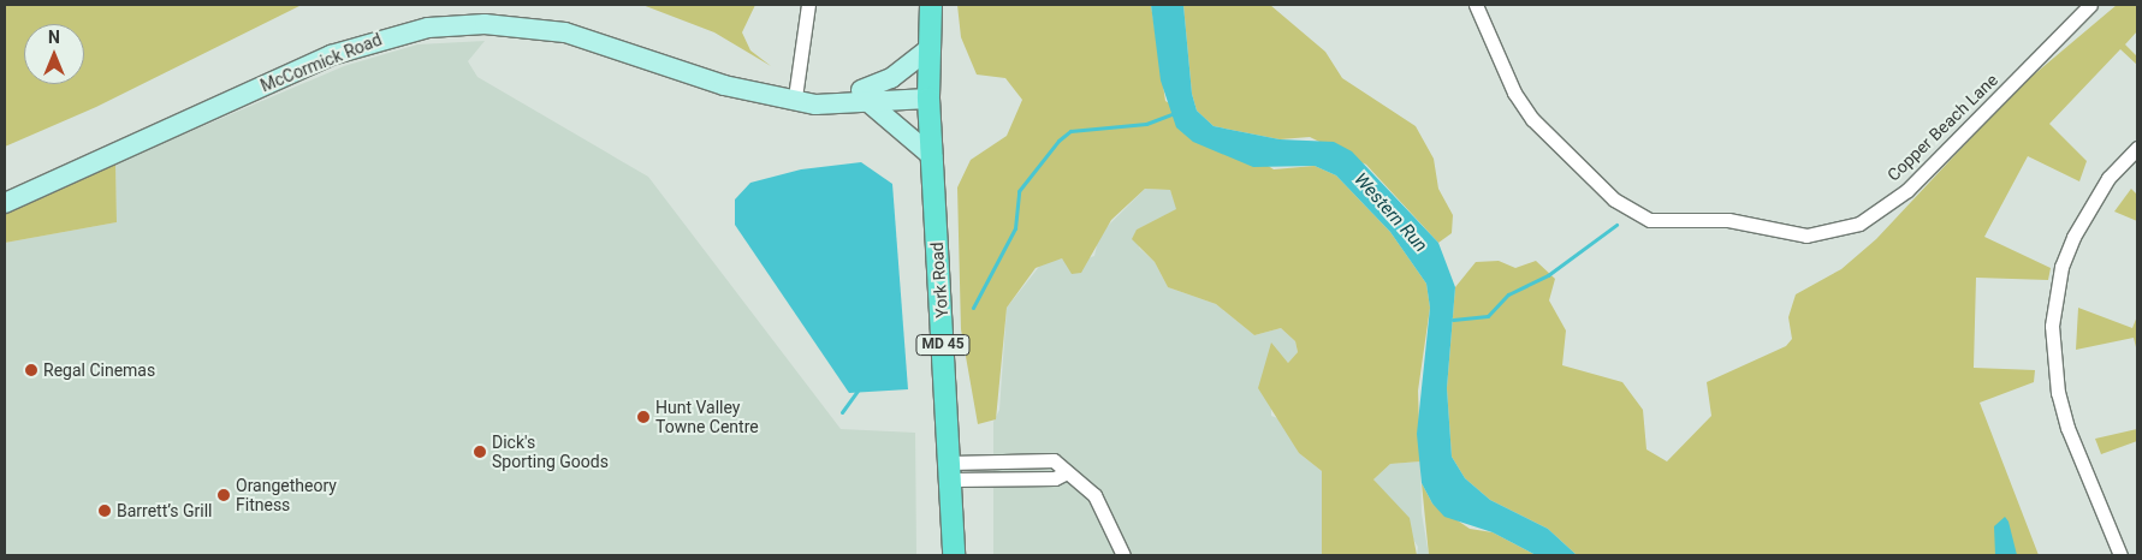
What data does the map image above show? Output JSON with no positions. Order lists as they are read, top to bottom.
{
  "streets": {
    "main road": ["McCormick Road", "York Road", "MD 45"],
    "street": ["Copper Beach Lane"]
  },
  "crossings": [
    ["McCormick Road", "York Road"]
  ],
  "water": ["Western Run"],
  "places": [
    "Regal Cinemas",
    "Hunt Valley Towne Centre",
    "Dick's Sporting Goods",
    "Orangetheory Fitness",
    "Barrett’s Grill"
  ],
  "north": "top"
}
